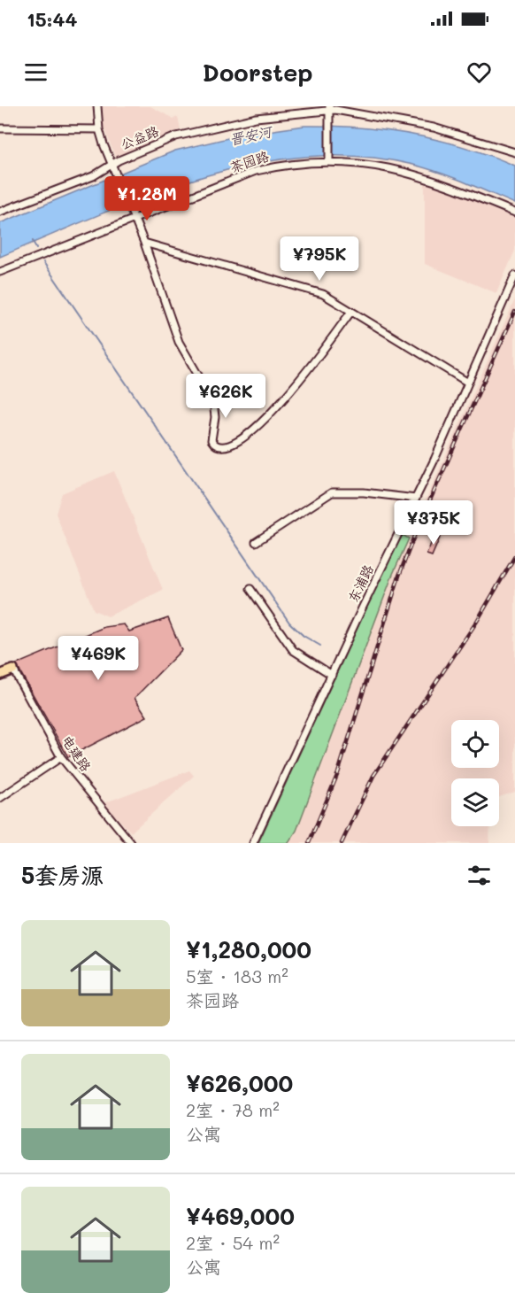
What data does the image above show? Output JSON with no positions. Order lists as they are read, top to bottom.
{
  "streets": {
    "street": [
      "公益路",
      "茶园路",
      "东浦路",
      "电建路"
    ]
  },
  "water": ["晋安河"],
  "page": {
    "status": "15:44",
    "header": "Doorstep",
    "price": [
      "¥1.28M",
      "¥795K",
      "¥626K",
      "¥375K",
      "¥469K"
    ],
    "heading": "5套房源",
    "list": [
      {
        "name": "¥1,280,000",
        "note": "5室 · 183 m² · 茶园路"
      },
      {
        "name": "¥626,000",
        "note": "2室 · 78 m² · 公寓"
      },
      {
        "name": "¥469,000",
        "note": "2室 · 54 m² · 公寓"
      }
    ]
  }
}
